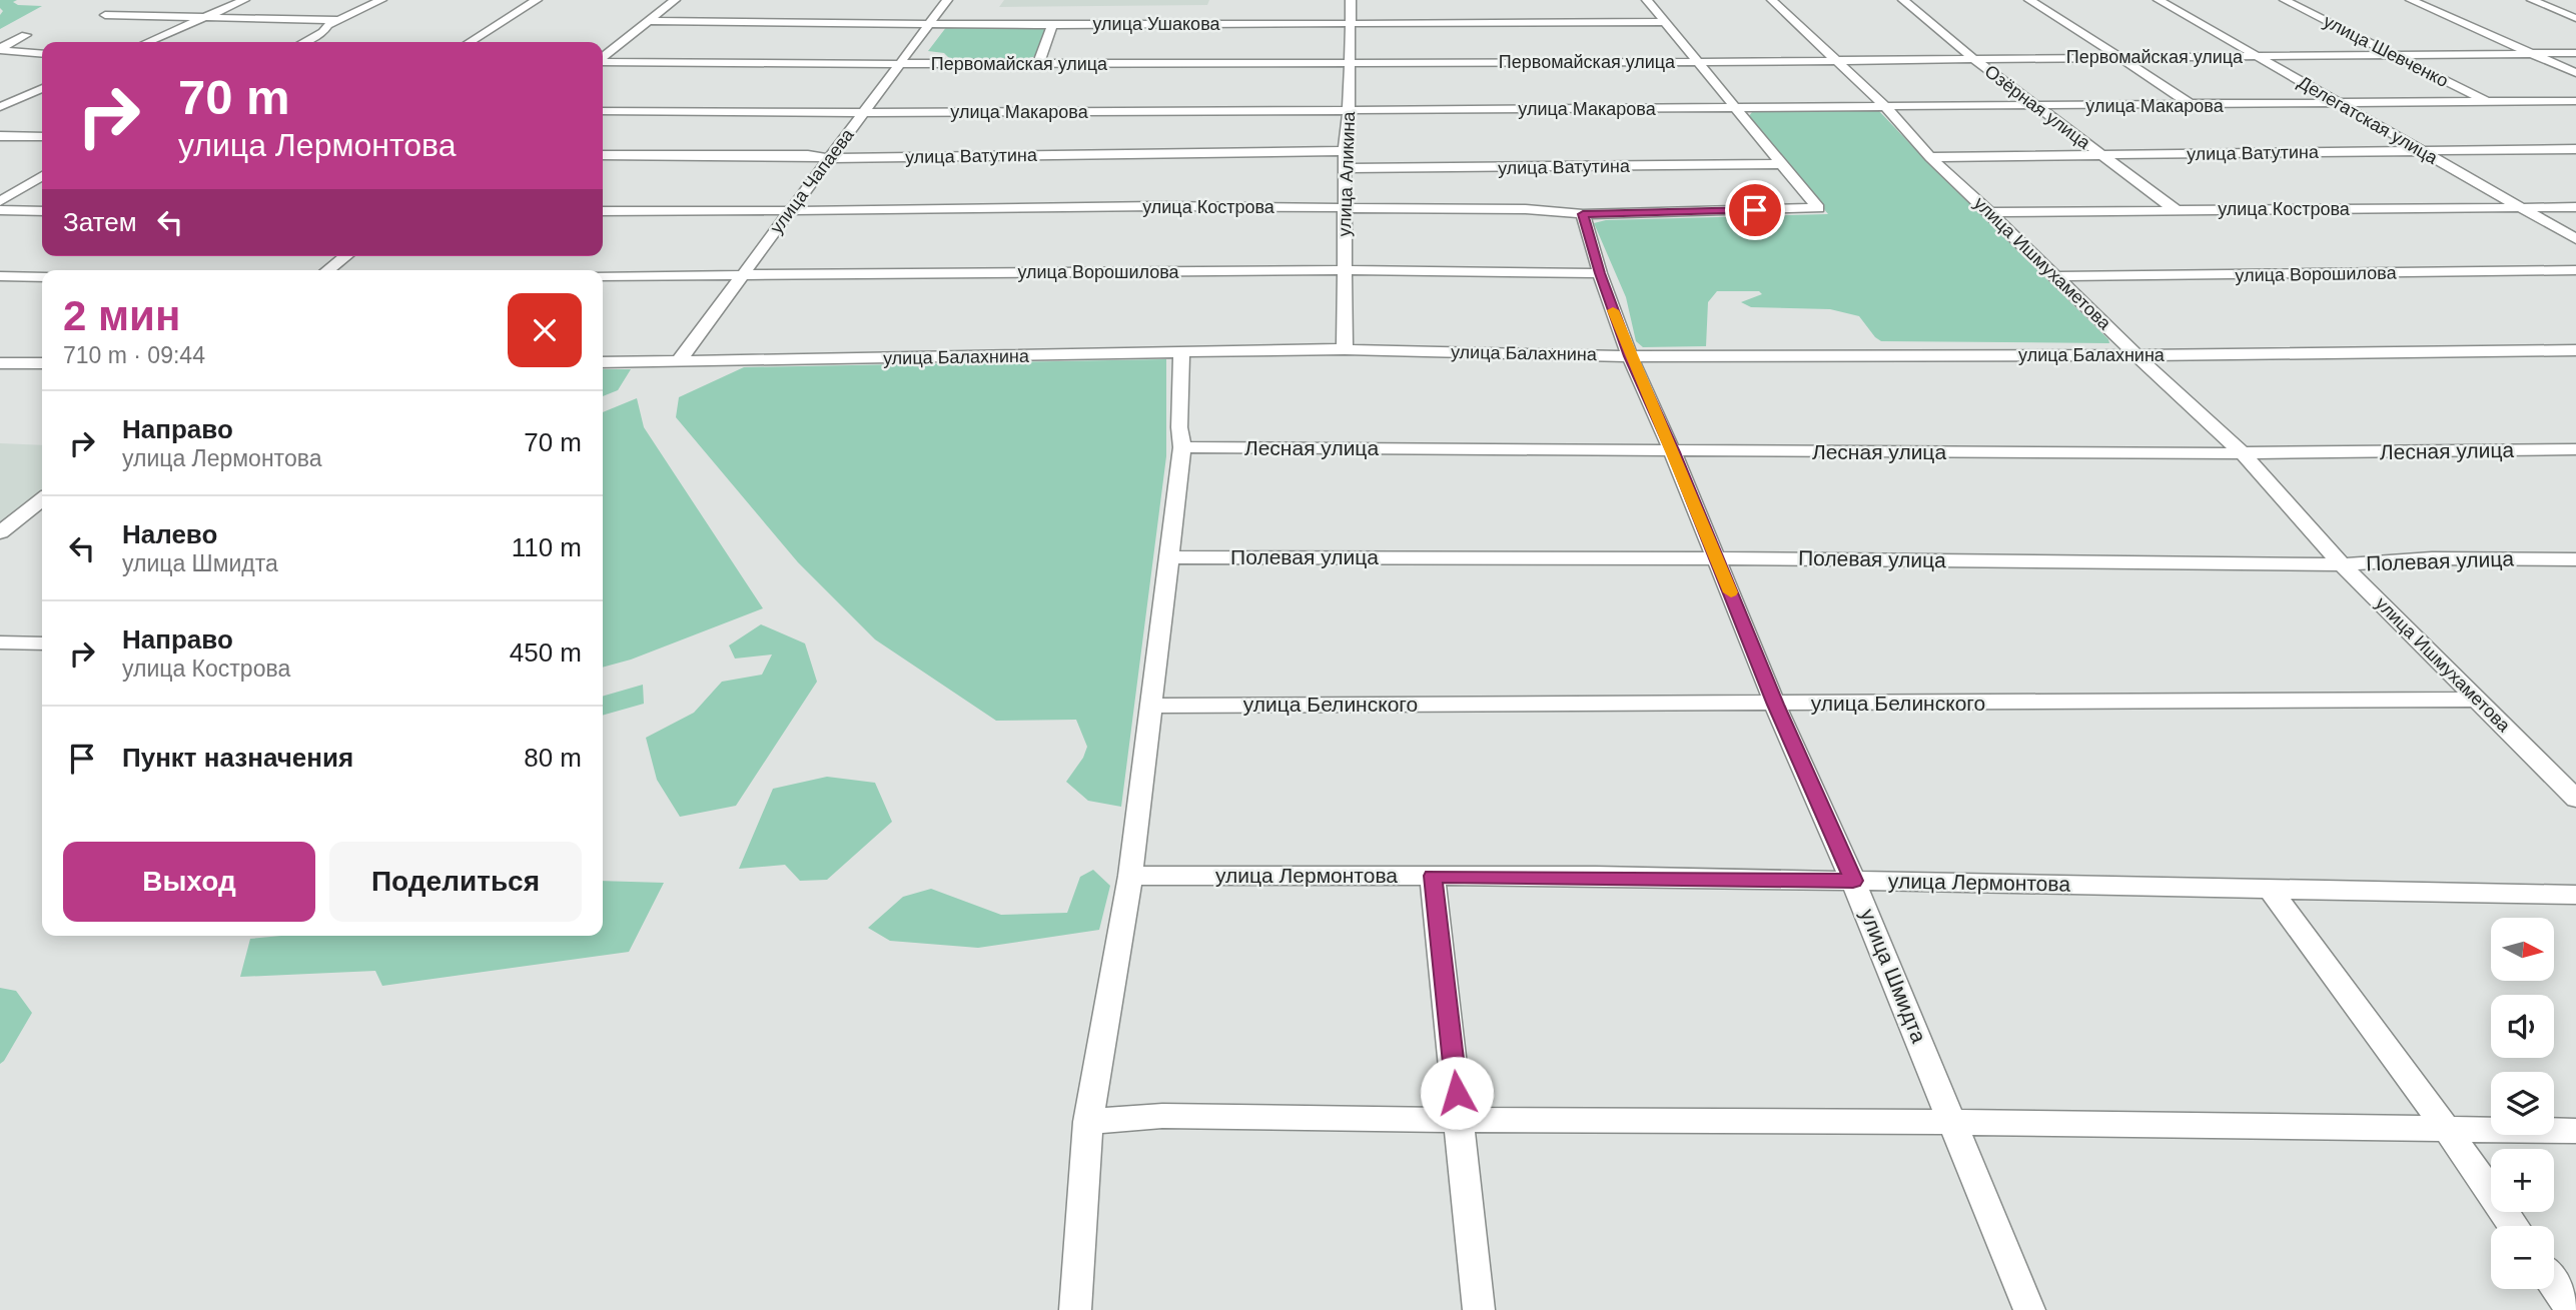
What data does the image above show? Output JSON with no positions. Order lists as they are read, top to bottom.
{
  "streets": {
    "street": [
      "улица Ушакова",
      "улица Шевченко",
      "Первомайская улица",
      "улица Макарова",
      "Озёрная улица",
      "Делегатская улица",
      "улица Ватутина",
      "улица Аликина",
      "улица Чапаева",
      "улица Кострова",
      "улица Ишмухаметова",
      "улица Ворошилова",
      "улица Балахнина",
      "Лесная улица",
      "Полевая улица",
      "улица Белинского",
      "улица Лермонтова",
      "улица Шмидта"
    ]
  },
  "crossings": [
    ["улица Ушакова", "улица Аликина"],
    ["улица Ушакова", "улица Чапаева"],
    ["улица Шевченко", "Первомайская улица"],
    ["улица Шевченко", "улица Макарова"],
    ["Первомайская улица", "Озёрная улица"],
    ["Первомайская улица", "Делегатская улица"],
    ["Первомайская улица", "улица Аликина"],
    ["Первомайская улица", "улица Чапаева"],
    ["Первомайская улица", "улица Ишмухаметова"],
    ["улица Макарова", "Озёрная улица"],
    ["улица Макарова", "Делегатская улица"],
    ["улица Макарова", "улица Аликина"],
    ["улица Макарова", "улица Чапаева"],
    ["улица Макарова", "улица Ишмухаметова"],
    ["Озёрная улица", "улица Ватутина"],
    ["Озёрная улица", "улица Кострова"],
    ["Делегатская улица", "улица Ватутина"],
    ["Делегатская улица", "улица Кострова"],
    ["улица Ватутина", "улица Аликина"],
    ["улица Ватутина", "улица Чапаева"],
    ["улица Ватутина", "улица Кострова"],
    ["улица Ватутина", "улица Ишмухаметова"],
    ["улица Аликина", "улица Кострова"],
    ["улица Аликина", "улица Ворошилова"],
    ["улица Аликина", "улица Балахнина"],
    ["улица Чапаева", "улица Кострова"],
    ["улица Чапаева", "улица Ворошилова"],
    ["улица Чапаева", "улица Балахнина"],
    ["улица Кострова", "улица Ишмухаметова"],
    ["улица Кострова", "улица Шмидта"],
    ["улица Ишмухаметова", "улица Ворошилова"],
    ["улица Ишмухаметова", "улица Балахнина"],
    ["улица Ишмухаметова", "Лесная улица"],
    ["улица Ишмухаметова", "Полевая улица"],
    ["улица Ишмухаметова", "улица Белинского"],
    ["улица Ворошилова", "улица Шмидта"],
    ["улица Балахнина", "улица Шмидта"],
    ["Лесная улица", "улица Шмидта"],
    ["Полевая улица", "улица Шмидта"],
    ["улица Белинского", "улица Шмидта"],
    ["улица Лермонтова", "улица Шмидта"]
  ],
  "north": "right",
  "page": {
    "turn": ["70 m", "улица Лермонтова"],
    "then": "Затем",
    "heading": ["2 мин", "710 m · 09:44"],
    "list": [
      {
        "name": "Направо",
        "note": "улица Лермонтова",
        "value": "70 m"
      },
      {
        "name": "Налево",
        "note": "улица Шмидта",
        "value": "110 m"
      },
      {
        "name": "Направо",
        "note": "улица Кострова",
        "value": "450 m"
      },
      {
        "name": "Пункт назначения",
        "value": "80 m"
      }
    ],
    "buttons": ["Выход", "Поделиться"],
    "map_buttons": ["+", "−"]
  }
}
